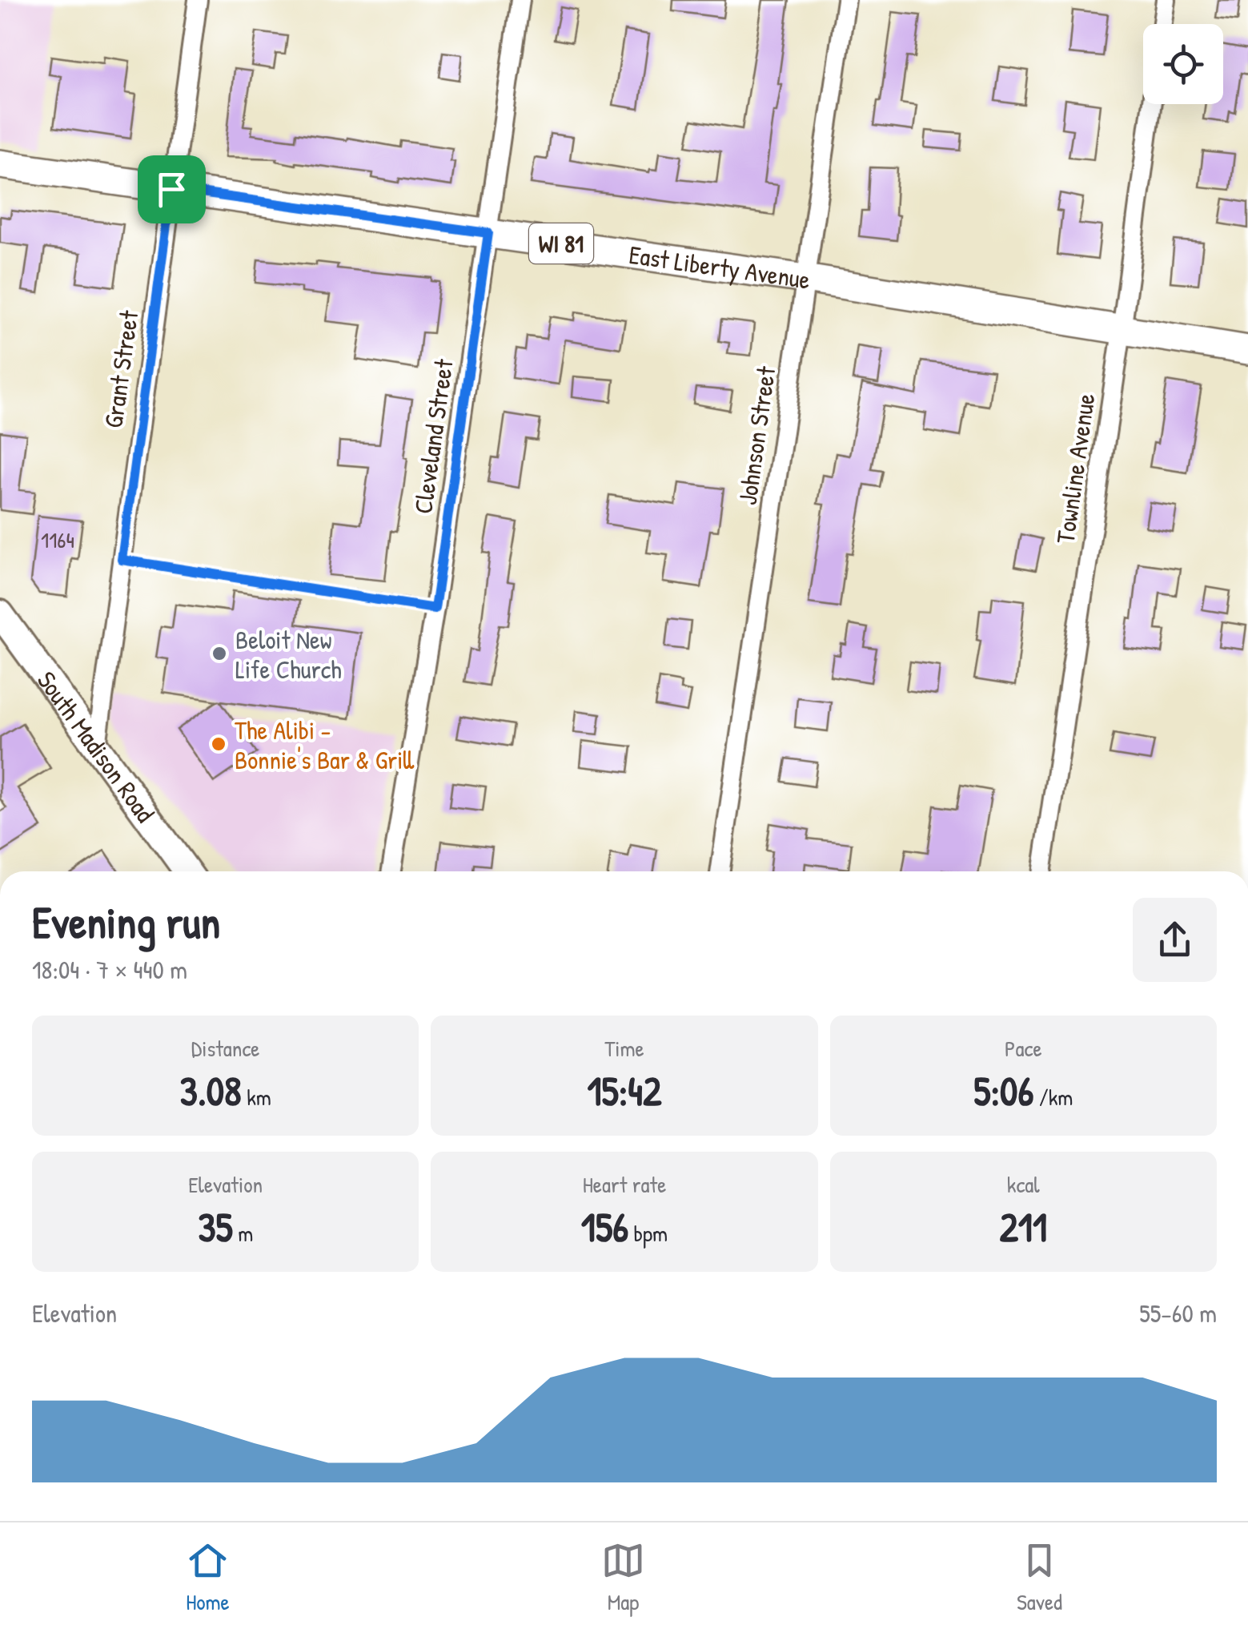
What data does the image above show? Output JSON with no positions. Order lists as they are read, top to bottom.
{
  "streets": {
    "main road": ["WI 81", "East Liberty Avenue", "South Madison Road"],
    "street": [
      "Grant Street",
      "Johnson Street",
      "Cleveland Street",
      "Townline Avenue"
    ]
  },
  "crossings": [
    ["East Liberty Avenue", "Grant Street"],
    ["East Liberty Avenue", "Johnson Street"],
    ["East Liberty Avenue", "Cleveland Street"],
    ["East Liberty Avenue", "Townline Avenue"],
    ["Grant Street", "South Madison Road"]
  ],
  "places": ["Beloit New Life Church", "The Alibi - Bonnie's Bar & Grill"],
  "house_numbers": ["1164"],
  "page": {
    "heading": ["Evening run", "18:04 · 7 × 440 m"],
    "stats": [
      ["Distance", "3.08 km"],
      ["Time", "15:42"],
      ["Pace", "5:06 /km"],
      ["Elevation", "35 m"],
      ["Heart rate", "156 bpm"],
      ["kcal", "211"]
    ],
    "chart": ["Elevation", "55–60 m"],
    "tabs": ["Home", "Map", "Saved"]
  }
}
